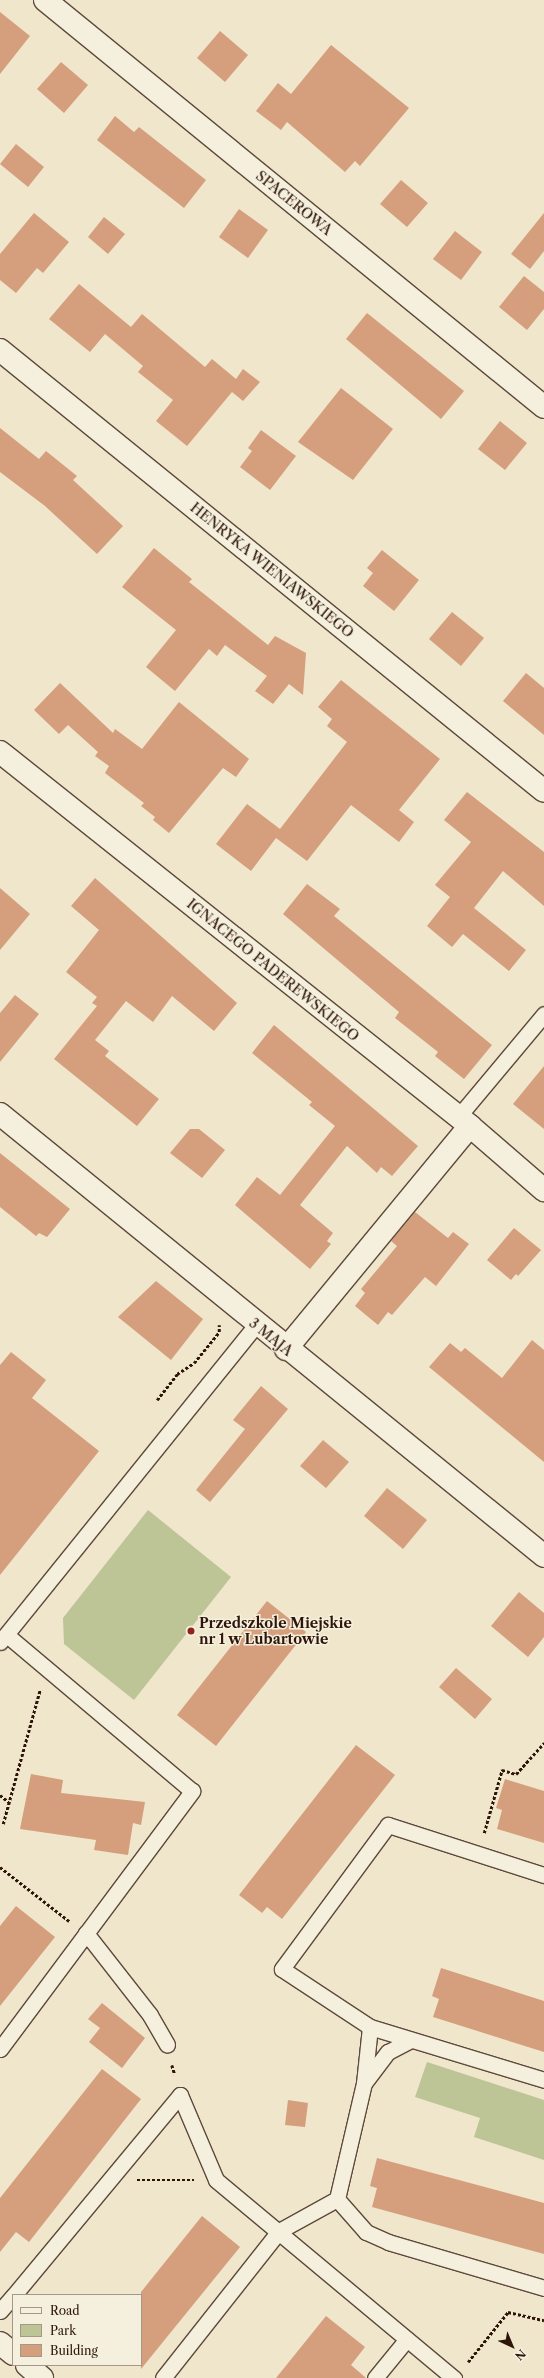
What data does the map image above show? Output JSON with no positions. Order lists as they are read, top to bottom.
{
  "streets": {
    "street": [
      "SPACEROWA",
      "HENRYKA WIENIAWSKIEGO",
      "IGNACEGO PADEREWSKIEGO",
      "3 MAJA"
    ]
  },
  "places": ["Przedszkole Miejskie nr 1 w Lubartowie"],
  "legend": ["Road", "Park", "Building"],
  "north": "bottom right"
}
